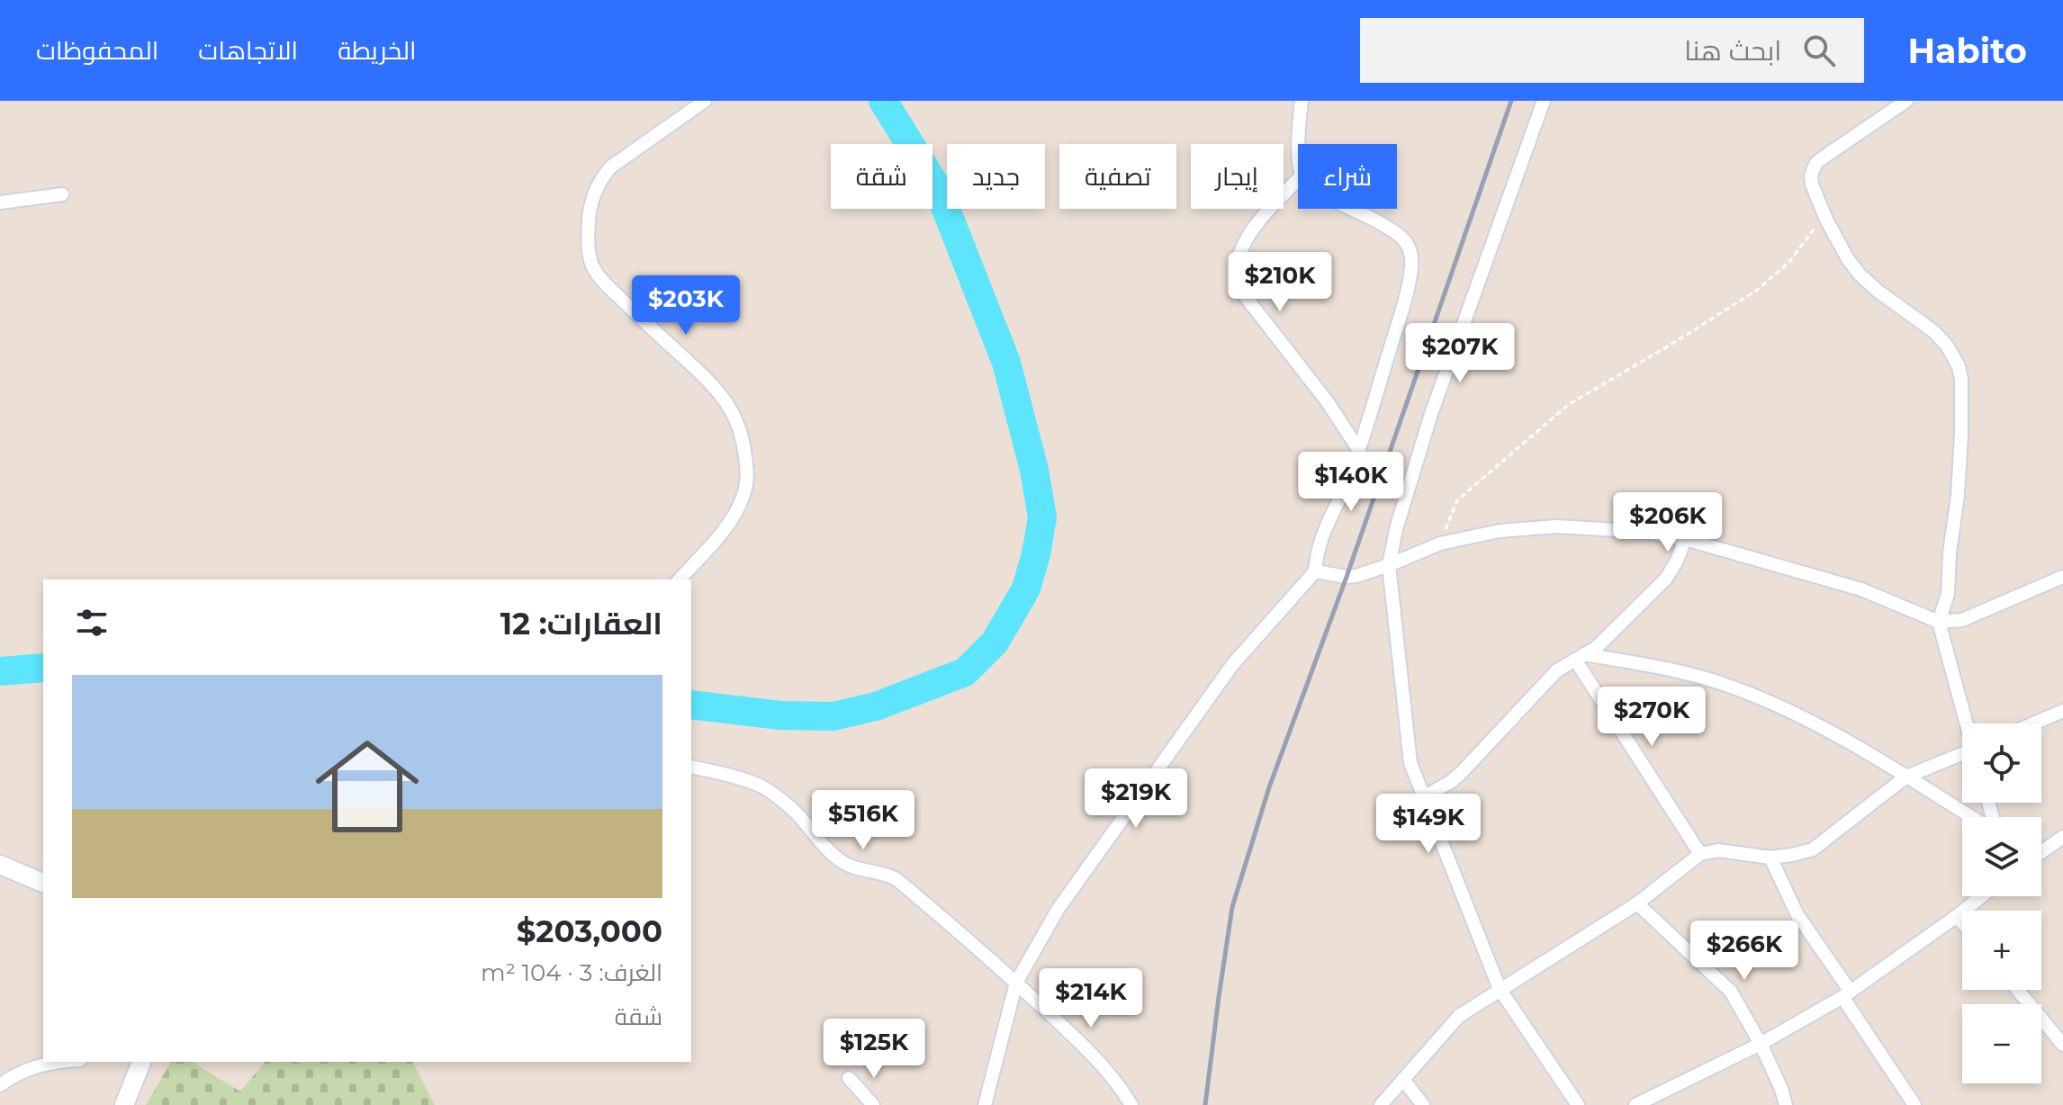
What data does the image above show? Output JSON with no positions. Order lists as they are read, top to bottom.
{
  "page": {
    "header": "Habito",
    "search": "ابحث هنا",
    "nav": ["الخريطة", "الاتجاهات", "المحفوظات"],
    "chip": [
      "شراء",
      "إيجار",
      "تصفية",
      "جديد",
      "شقة"
    ],
    "price": [
      "$210K",
      "$203K",
      "$207K",
      "$140K",
      "$206K",
      "$270K",
      "$219K",
      "$516K",
      "$149K",
      "$266K",
      "$214K",
      "$125K"
    ],
    "heading": "العقارات: 12",
    "list": [
      {
        "name": "$203,000",
        "note": "الغرف: 3 · 104 m² · شقة"
      }
    ],
    "map_buttons": ["+", "−"]
  }
}
